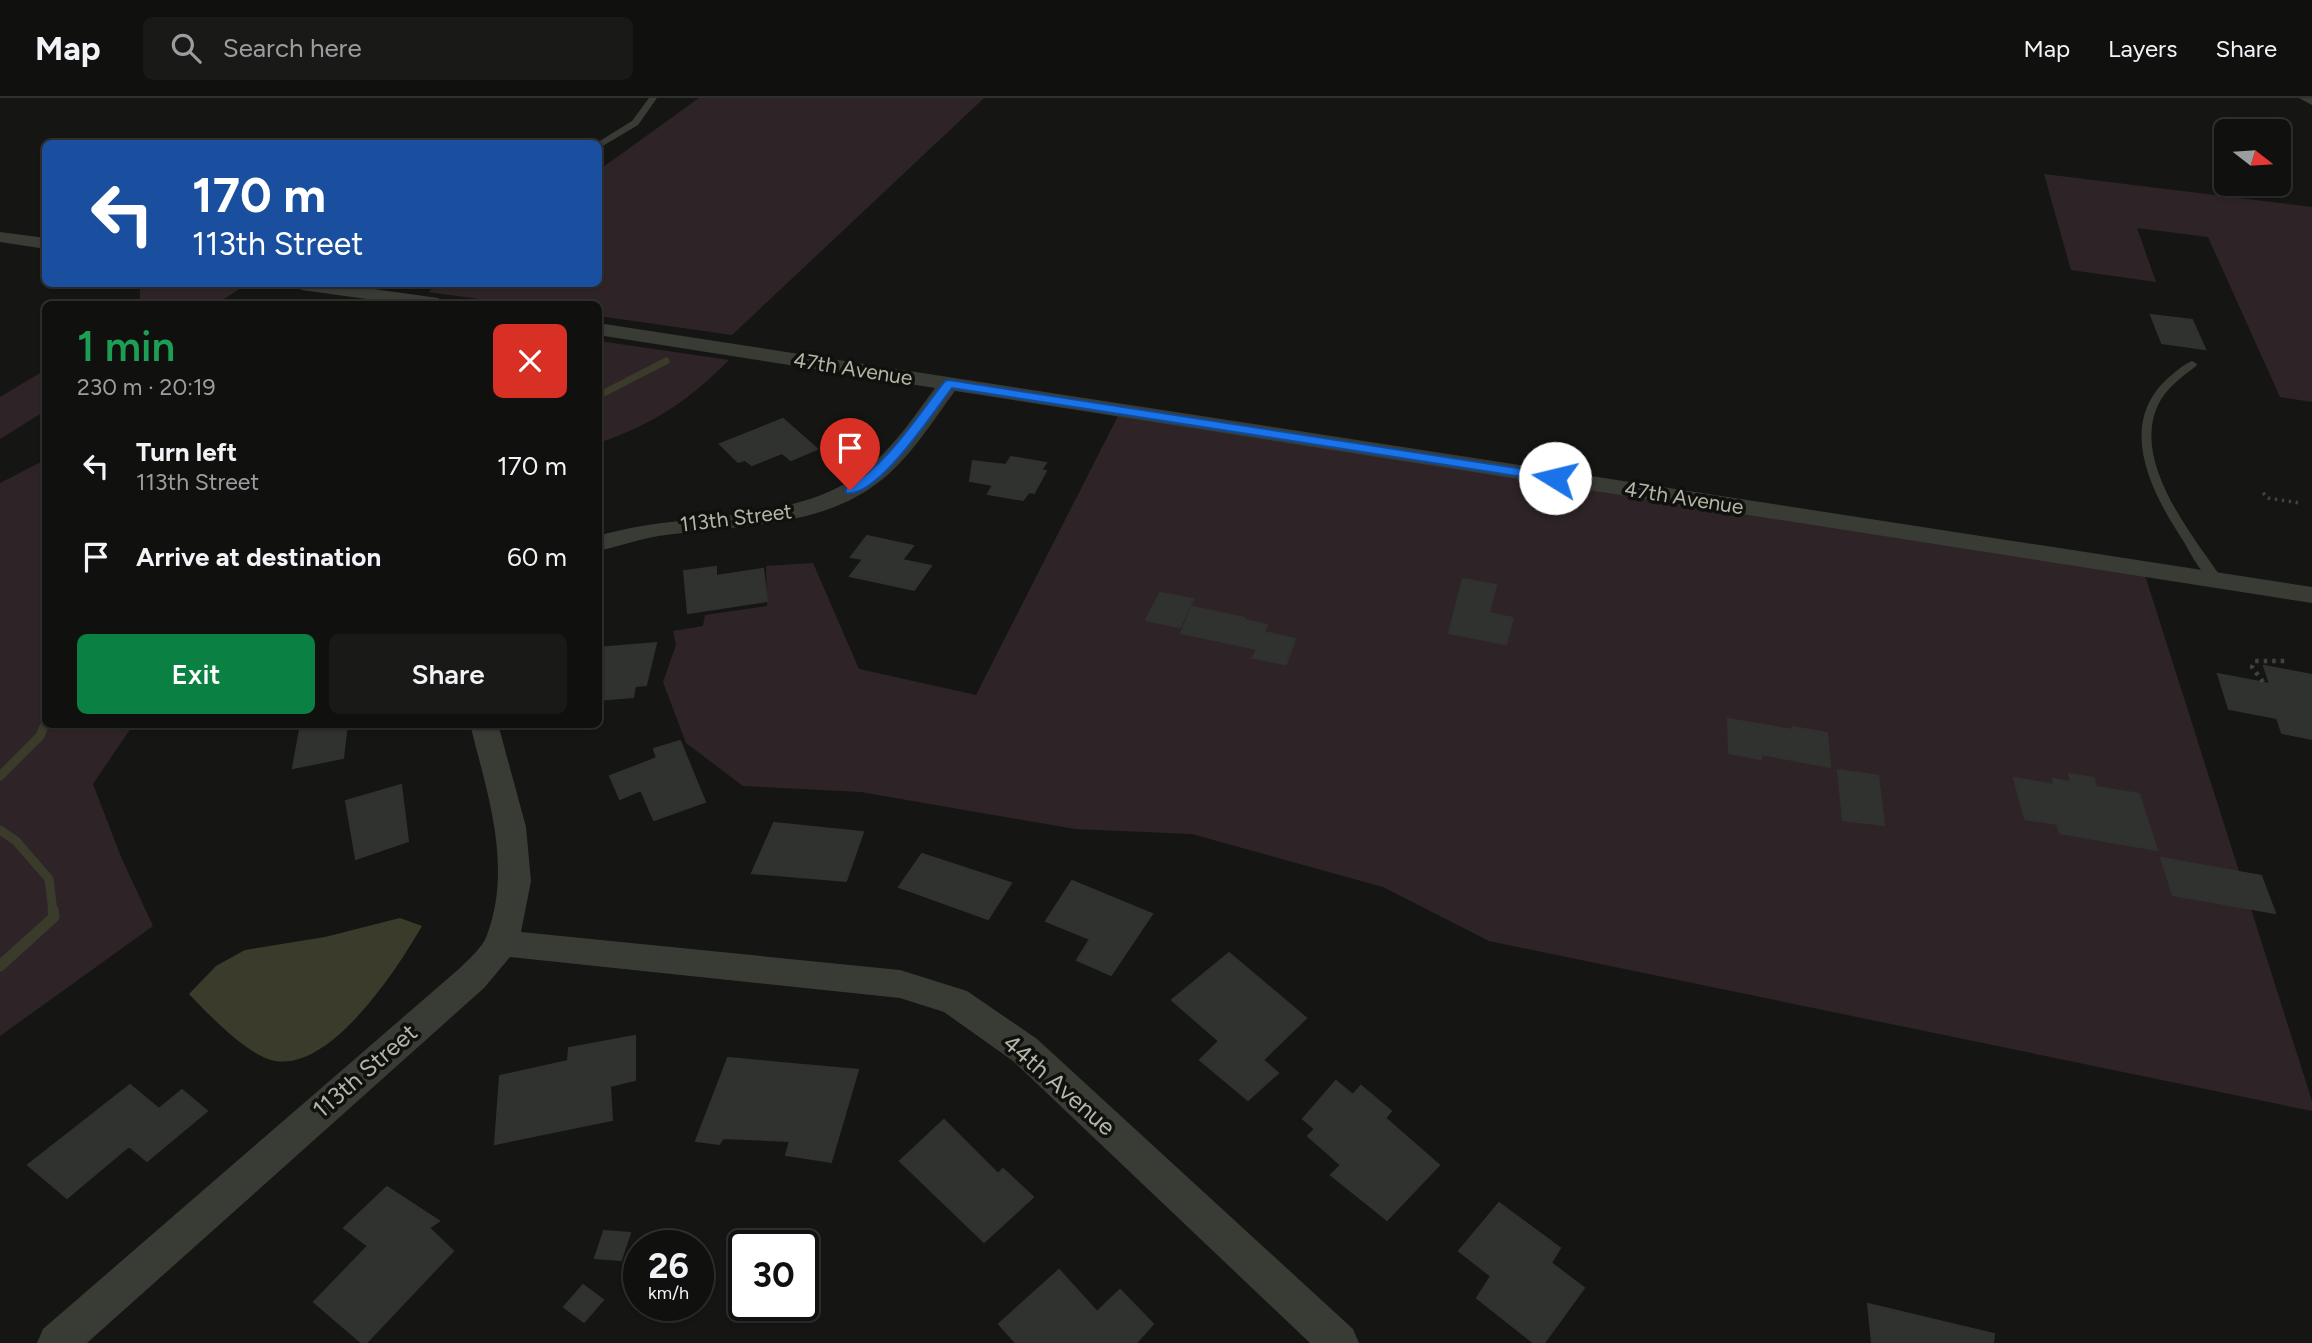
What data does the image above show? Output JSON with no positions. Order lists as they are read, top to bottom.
{
  "streets": {
    "street": ["47th Avenue", "113th Street", "44th Avenue"]
  },
  "crossings": [
    ["47th Avenue", "113th Street"],
    ["113th Street", "44th Avenue"]
  ],
  "north": "right",
  "page": {
    "header": "Map",
    "search": "Search here",
    "nav": ["Map", "Layers", "Share"],
    "turn": ["170 m", "113th Street"],
    "heading": ["1 min", "230 m · 20:19"],
    "list": [
      {
        "name": "Turn left",
        "note": "113th Street",
        "value": "170 m"
      },
      {
        "name": "Arrive at destination",
        "value": "60 m"
      }
    ],
    "buttons": ["Exit", "Share"],
    "speed": "26 km/h",
    "limit": "30"
  }
}
